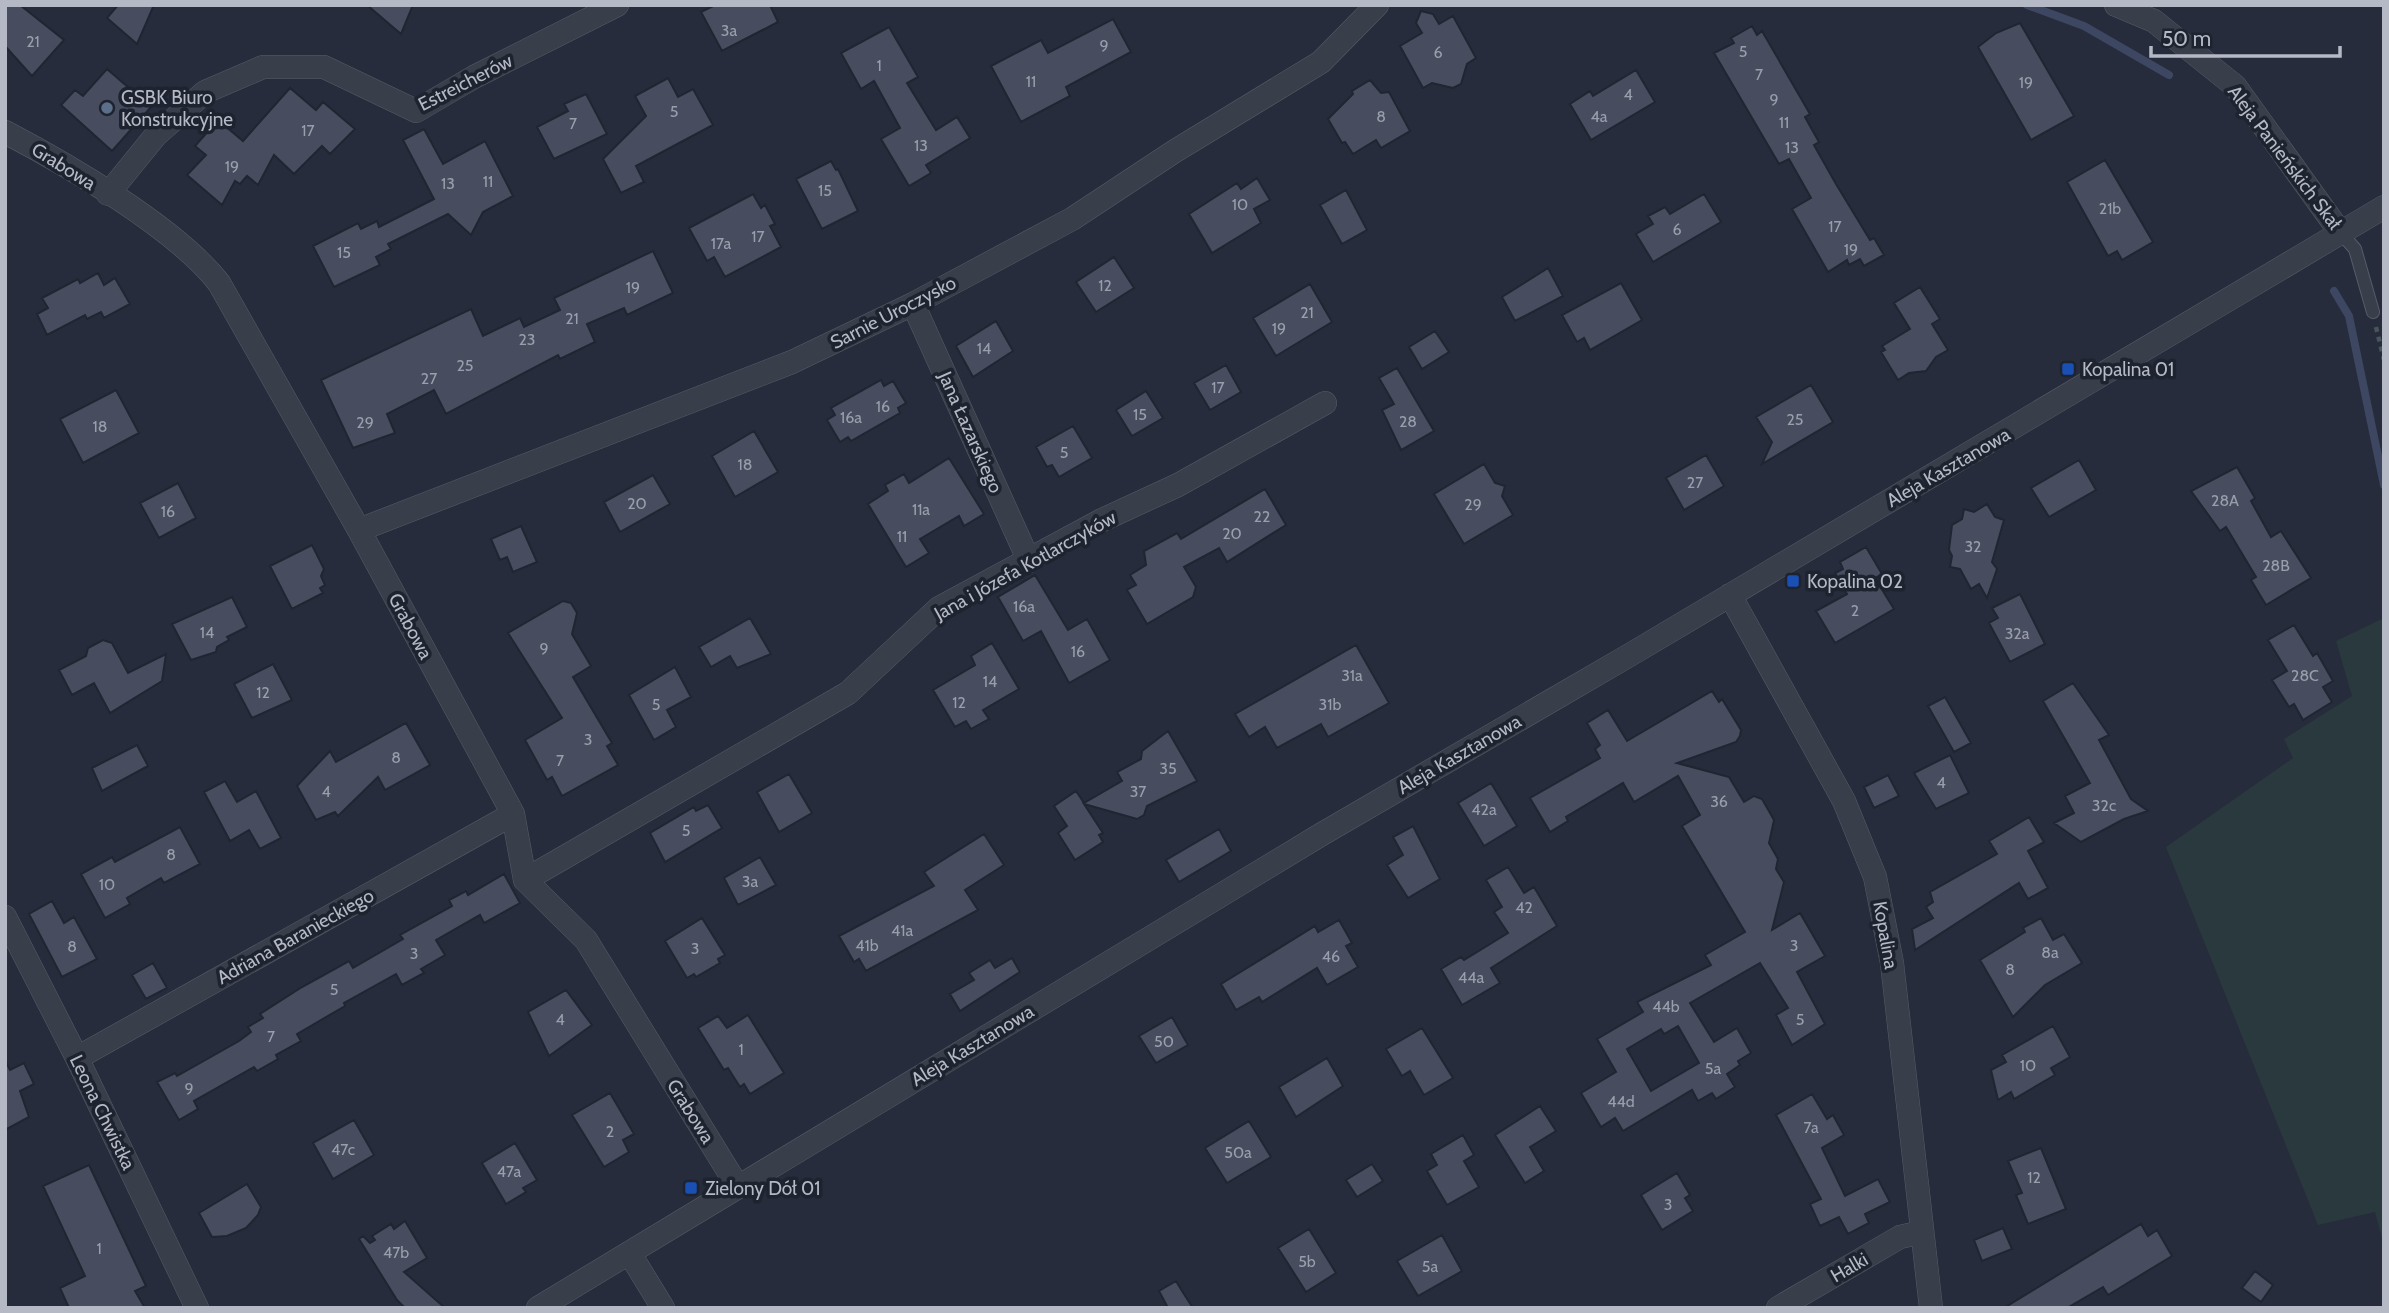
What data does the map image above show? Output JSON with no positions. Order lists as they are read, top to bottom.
{
  "streets": {
    "street": [
      "Estreicherów",
      "Aleja Panieńskich Skał",
      "Grabowa",
      "Sarnie Uroczysko",
      "Jana Łazarskiego",
      "Aleja Kasztanowa",
      "Jana i Józefa Kotlarczyków",
      "Kopalina",
      "Adriana Baranieckiego",
      "Leona Chwistka",
      "Halki"
    ]
  },
  "crossings": [
    ["Estreicherów", "Grabowa"],
    ["Aleja Panieńskich Skał", "Aleja Kasztanowa"],
    ["Grabowa", "Sarnie Uroczysko"],
    ["Grabowa", "Aleja Kasztanowa"],
    ["Grabowa", "Jana i Józefa Kotlarczyków"],
    ["Grabowa", "Adriana Baranieckiego"],
    ["Sarnie Uroczysko", "Jana Łazarskiego"],
    ["Jana Łazarskiego", "Jana i Józefa Kotlarczyków"],
    ["Aleja Kasztanowa", "Kopalina"],
    ["Kopalina", "Halki"],
    ["Adriana Baranieckiego", "Leona Chwistka"]
  ],
  "places": {
    "other": ["GSBK Biuro Konstrukcyjne"],
    "transit": ["Kopalina 01", "Kopalina 02", "Zielony Dół 01"]
  },
  "house_numbers": [
    "3a",
    "21",
    "9",
    "5",
    "6",
    "1",
    "7",
    "11",
    "19",
    "4",
    "9",
    "5",
    "8",
    "4a",
    "11",
    "7",
    "17",
    "13",
    "13",
    "19",
    "11",
    "13",
    "15",
    "10",
    "21b",
    "17",
    "6",
    "17",
    "17a",
    "19",
    "15",
    "12",
    "19",
    "21",
    "21",
    "19",
    "23",
    "14",
    "25",
    "27",
    "17",
    "16",
    "15",
    "16a",
    "25",
    "28",
    "29",
    "18",
    "5",
    "18",
    "27",
    "28A",
    "20",
    "29",
    "11a",
    "16",
    "22",
    "20",
    "11",
    "32",
    "28B",
    "16a",
    "2",
    "14",
    "32a",
    "9",
    "16",
    "31a",
    "28C",
    "14",
    "12",
    "12",
    "5",
    "31b",
    "3",
    "8",
    "7",
    "35",
    "4",
    "4",
    "37",
    "36",
    "32c",
    "42a",
    "5",
    "8",
    "3a",
    "10",
    "42",
    "41a",
    "41b",
    "3",
    "8",
    "3",
    "8a",
    "3",
    "46",
    "8",
    "44a",
    "5",
    "44b",
    "4",
    "5",
    "7",
    "50",
    "1",
    "10",
    "5a",
    "9",
    "44d",
    "7a",
    "2",
    "47c",
    "50a",
    "47a",
    "12",
    "3",
    "1",
    "47b",
    "5b",
    "5a"
  ],
  "scale_bar": "50 m"
}
